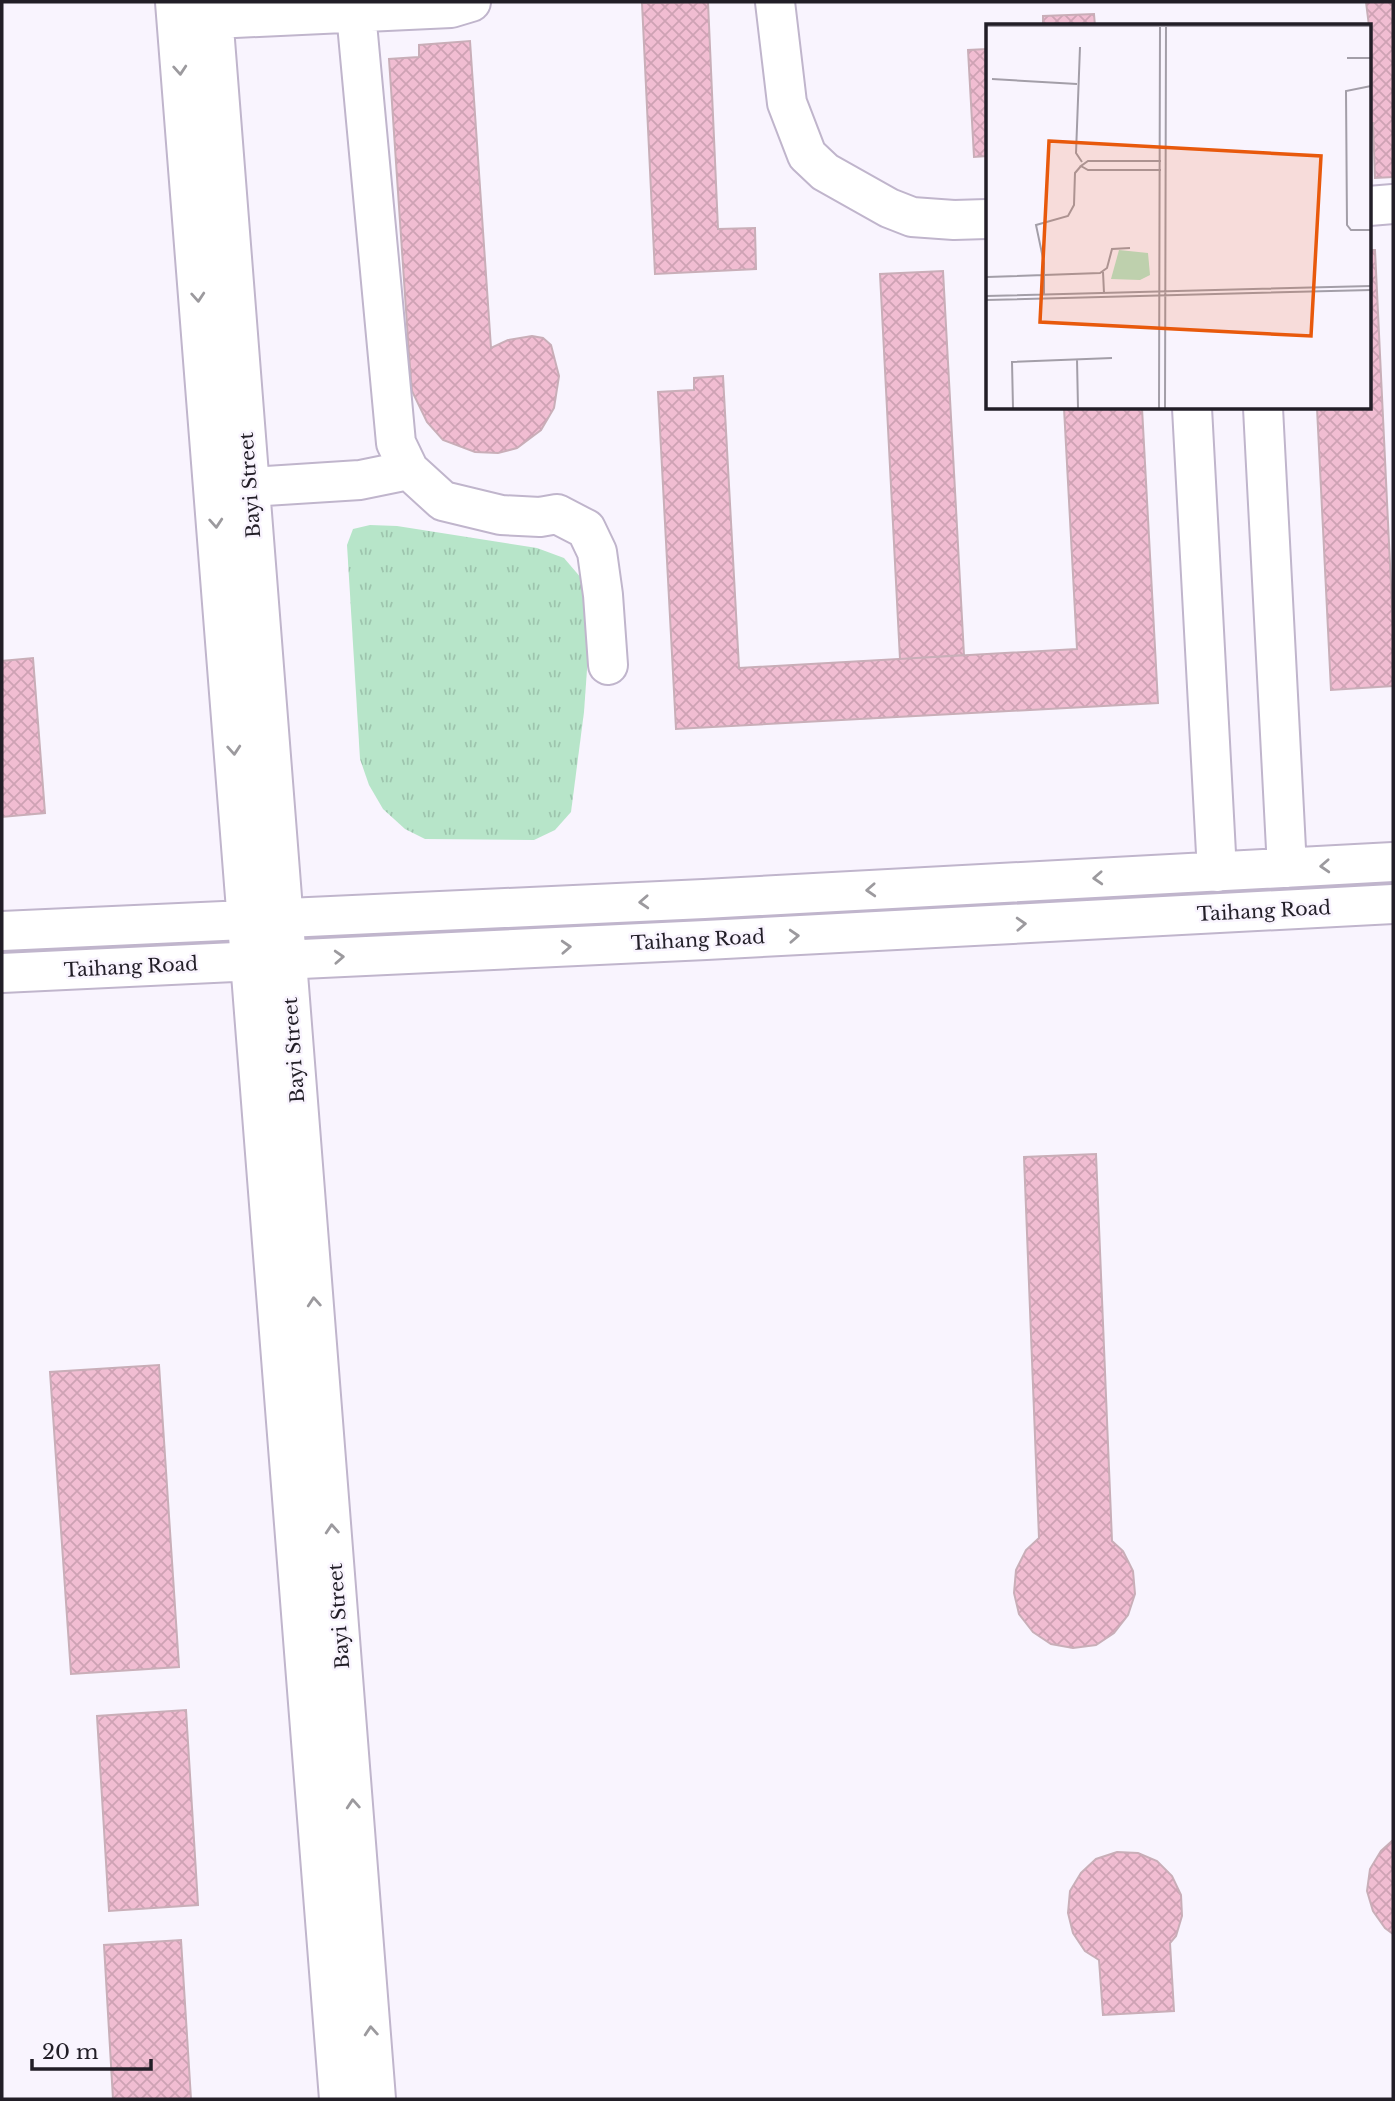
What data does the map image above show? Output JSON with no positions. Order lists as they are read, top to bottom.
{
  "streets": {
    "street": ["Bayi Street", "Taihang Road"]
  },
  "crossings": [
    ["Bayi Street", "Taihang Road"]
  ],
  "scale_bar": "20 m"
}
